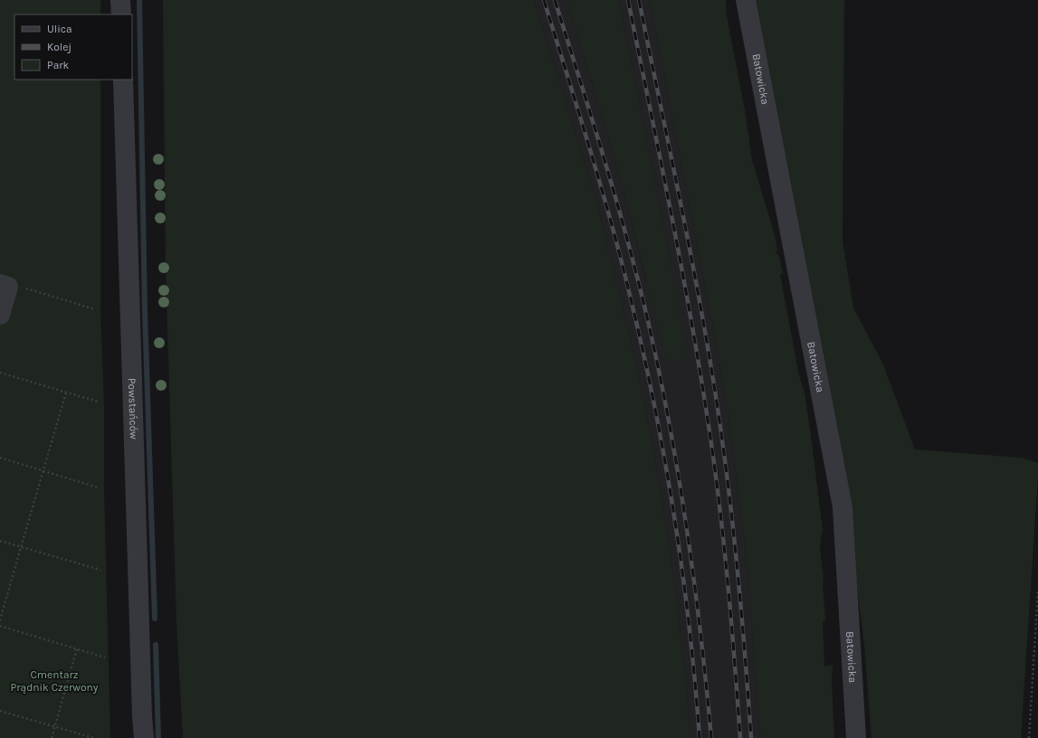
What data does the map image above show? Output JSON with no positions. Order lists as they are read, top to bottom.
{
  "streets": {
    "street": ["Batowicka", "Powstańców"]
  },
  "parks": ["Cmentarz Prądnik Czerwony"],
  "legend": ["Ulica", "Kolej", "Park"]
}
